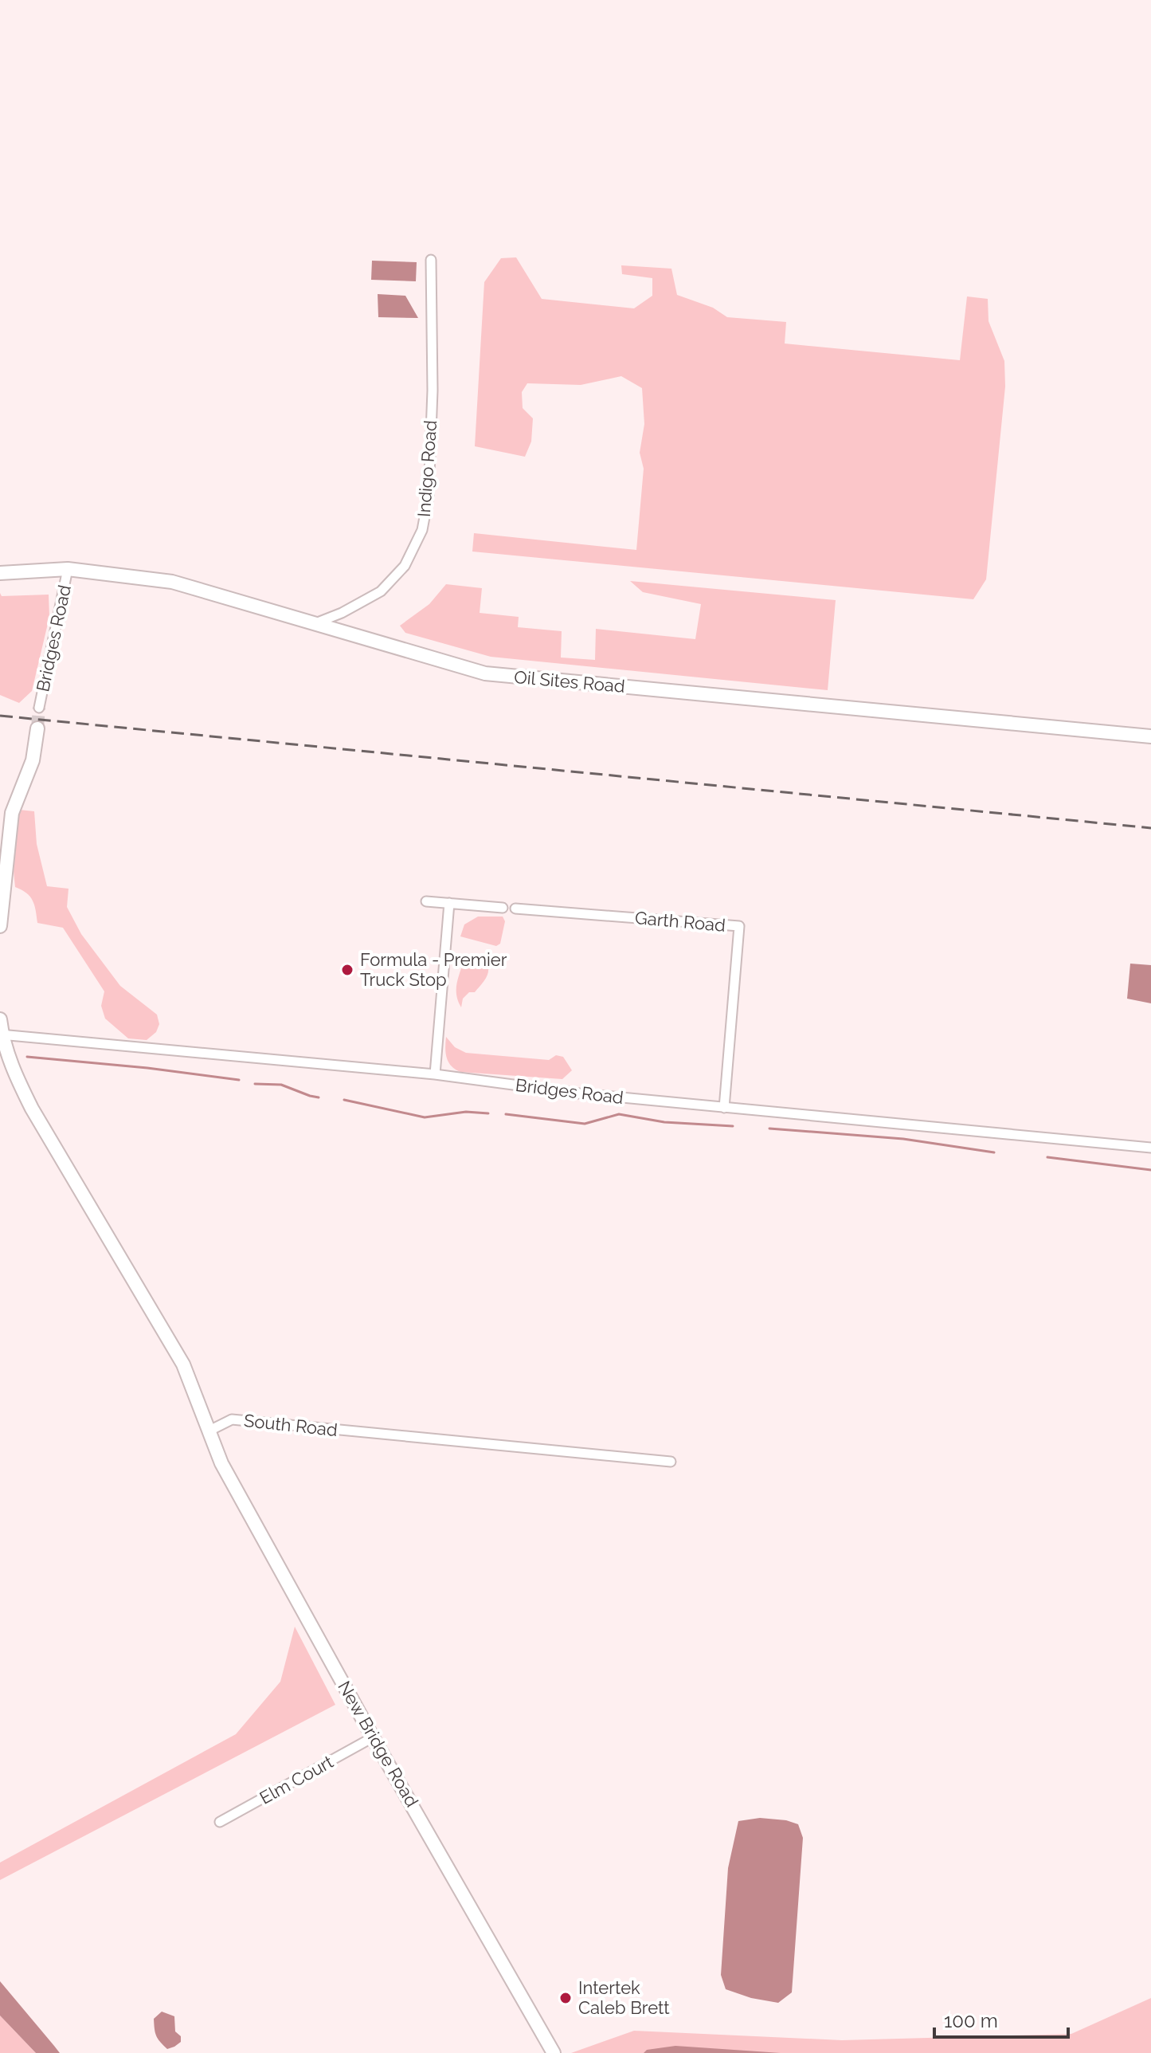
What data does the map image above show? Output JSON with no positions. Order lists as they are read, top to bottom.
{
  "streets": {
    "street": [
      "Indigo Road",
      "Bridges Road",
      "Oil Sites Road",
      "Garth Road",
      "South Road",
      "New Bridge Road",
      "Elm Court"
    ]
  },
  "crossings": [
    ["Indigo Road", "Oil Sites Road"],
    ["Bridges Road", "Oil Sites Road"],
    ["Bridges Road", "Garth Road"],
    ["South Road", "New Bridge Road"],
    ["New Bridge Road", "Elm Court"]
  ],
  "places": ["Formula - Premier Truck Stop", "Intertek Caleb Brett"],
  "scale_bar": "100 m"
}
